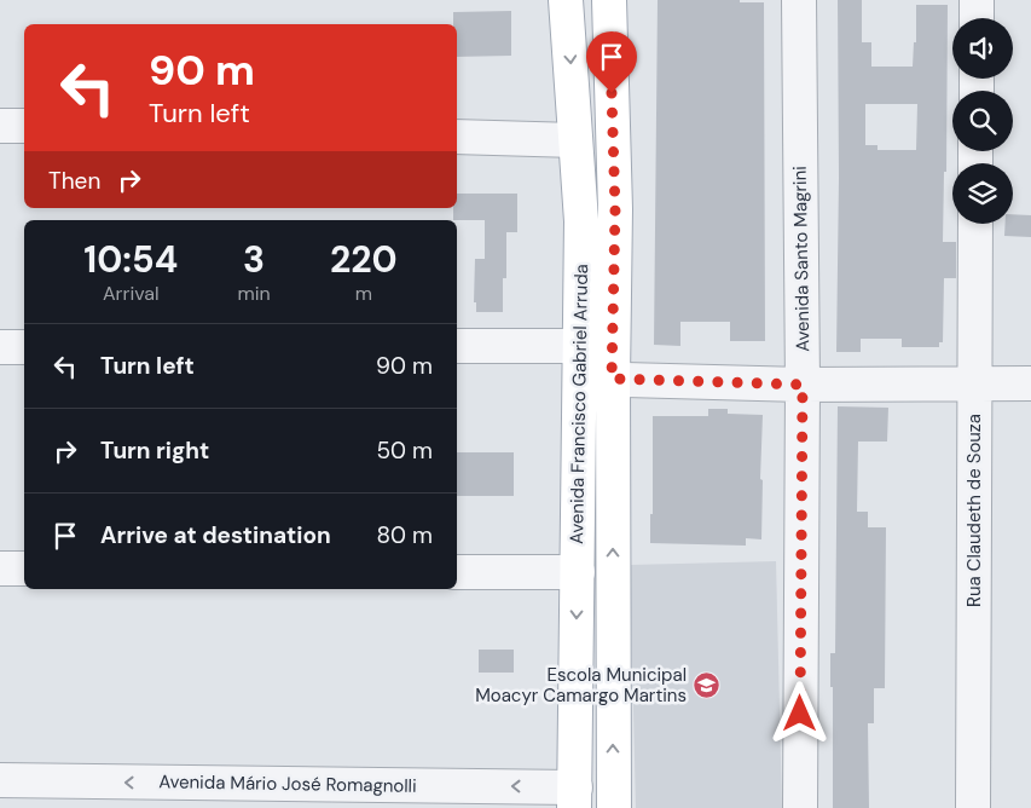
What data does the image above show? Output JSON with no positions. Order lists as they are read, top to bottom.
{
  "streets": {
    "main road": ["Avenida Francisco Gabriel Arruda"],
    "street": ["Avenida Santo Magrini", "Rua Claudeth de Souza", "Avenida Mário José Romagnolli"]
  },
  "crossings": [
    ["Avenida Francisco Gabriel Arruda", "Avenida Mário José Romagnolli"]
  ],
  "one_way": ["Avenida Mário José Romagnolli"],
  "places": {
    "school or university": ["Escola Municipal Moacyr Camargo Martins"]
  },
  "page": {
    "turn": ["90 m", "Turn left"],
    "then": "Then",
    "eta": [
      "10:54",
      "Arrival",
      "3",
      "min",
      "220",
      "m"
    ],
    "list": [
      {
        "name": "Turn left",
        "value": "90 m"
      },
      {
        "name": "Turn right",
        "value": "50 m"
      },
      {
        "name": "Arrive at destination",
        "value": "80 m"
      }
    ]
  }
}
